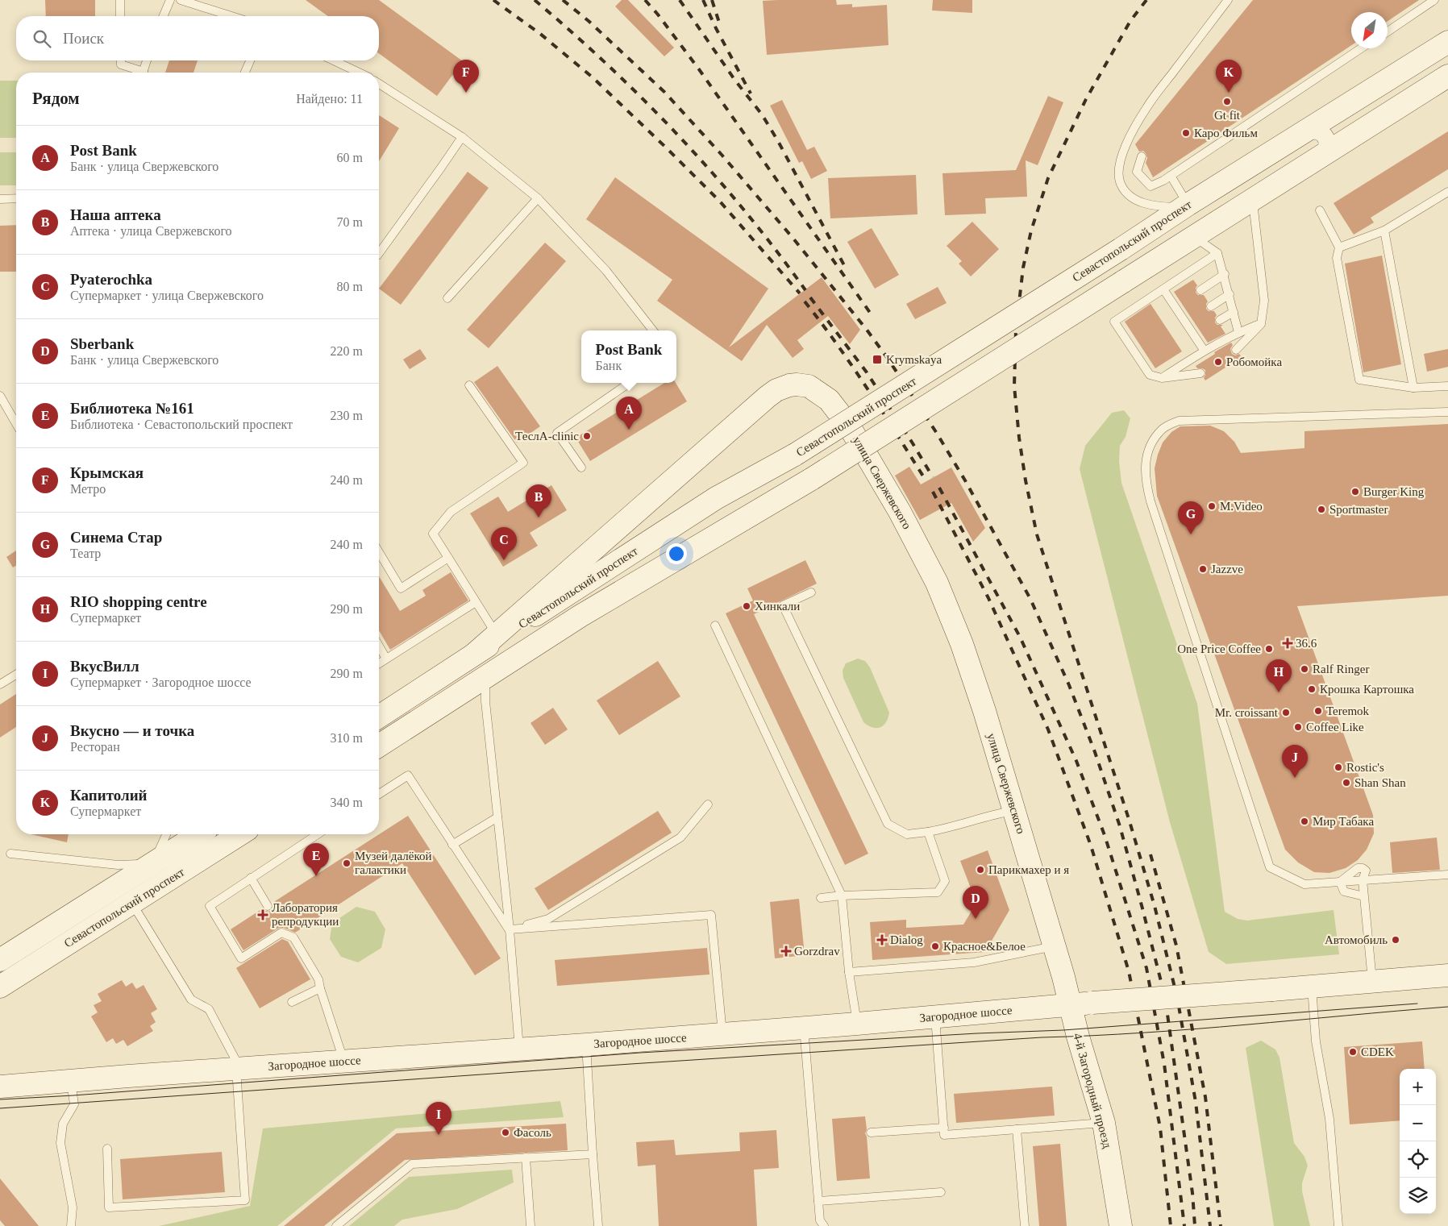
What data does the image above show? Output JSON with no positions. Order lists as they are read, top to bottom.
{
  "streets": {
    "main road": [
      "Севастопольский проспект",
      "улица Свержевского",
      "Загородное шоссе",
      "4-й Загородный проезд"
    ]
  },
  "crossings": [
    ["Севастопольский проспект", "улица Свержевского"],
    ["улица Свержевского", "Загородное шоссе"],
    ["улица Свержевского", "4-й Загородный проезд"],
    ["Загородное шоссе", "4-й Загородный проезд"]
  ],
  "places": {
    "other": [
      "Gt fit",
      "Каро Фильм",
      "Робомойка",
      "ТеслА-clinic",
      "Burger King",
      "M.Video",
      "Sportmaster",
      "Jazzve",
      "Хинкали",
      "One Price Coffee",
      "Ralf Ringer",
      "Крошка Картошка",
      "Teremok",
      "Mr. croissant",
      "Coffee Like",
      "Rostic's",
      "Shan Shan",
      "Мир Табака",
      "Музей далёкой галактики",
      "Парикмахер и я",
      "Автомобиль",
      "Красное&Белое",
      "CDEK",
      "Фасоль"
    ],
    "transit": ["Krymskaya"],
    "health": [
      "36.6",
      "Лаборатория репродукции",
      "Dialog",
      "Gorzdrav"
    ]
  },
  "north": "bottom left",
  "page": {
    "search": "Поиск",
    "pins": [
      "F",
      "K",
      "A",
      "B",
      "G",
      "C",
      "H",
      "J",
      "E",
      "D",
      "I"
    ],
    "heading": ["Рядом", "Найдено: 11"],
    "list": [
      {
        "mark": "A",
        "name": "Post Bank",
        "note": "Банк · улица Свержевского",
        "value": "60 m"
      },
      {
        "mark": "B",
        "name": "Наша аптека",
        "note": "Аптека · улица Свержевского",
        "value": "70 m"
      },
      {
        "mark": "C",
        "name": "Pyaterochka",
        "note": "Супермаркет · улица Свержевского",
        "value": "80 m"
      },
      {
        "mark": "D",
        "name": "Sberbank",
        "note": "Банк · улица Свержевского",
        "value": "220 m"
      },
      {
        "mark": "E",
        "name": "Библиотека №161",
        "note": "Библиотека · Севастопольский проспект",
        "value": "230 m"
      },
      {
        "mark": "F",
        "name": "Крымская",
        "note": "Метро",
        "value": "240 m"
      },
      {
        "mark": "G",
        "name": "Синема Стар",
        "note": "Театр",
        "value": "240 m"
      },
      {
        "mark": "H",
        "name": "RIO shopping centre",
        "note": "Супермаркет",
        "value": "290 m"
      },
      {
        "mark": "I",
        "name": "ВкусВилл",
        "note": "Супермаркет · Загородное шоссе",
        "value": "290 m"
      },
      {
        "mark": "J",
        "name": "Вкусно — и точка",
        "note": "Ресторан",
        "value": "310 m"
      },
      {
        "mark": "K",
        "name": "Капитолий",
        "note": "Супермаркет",
        "value": "340 m"
      }
    ],
    "popup": ["Post Bank", "Банк"],
    "map_buttons": ["+", "−"]
  }
}
